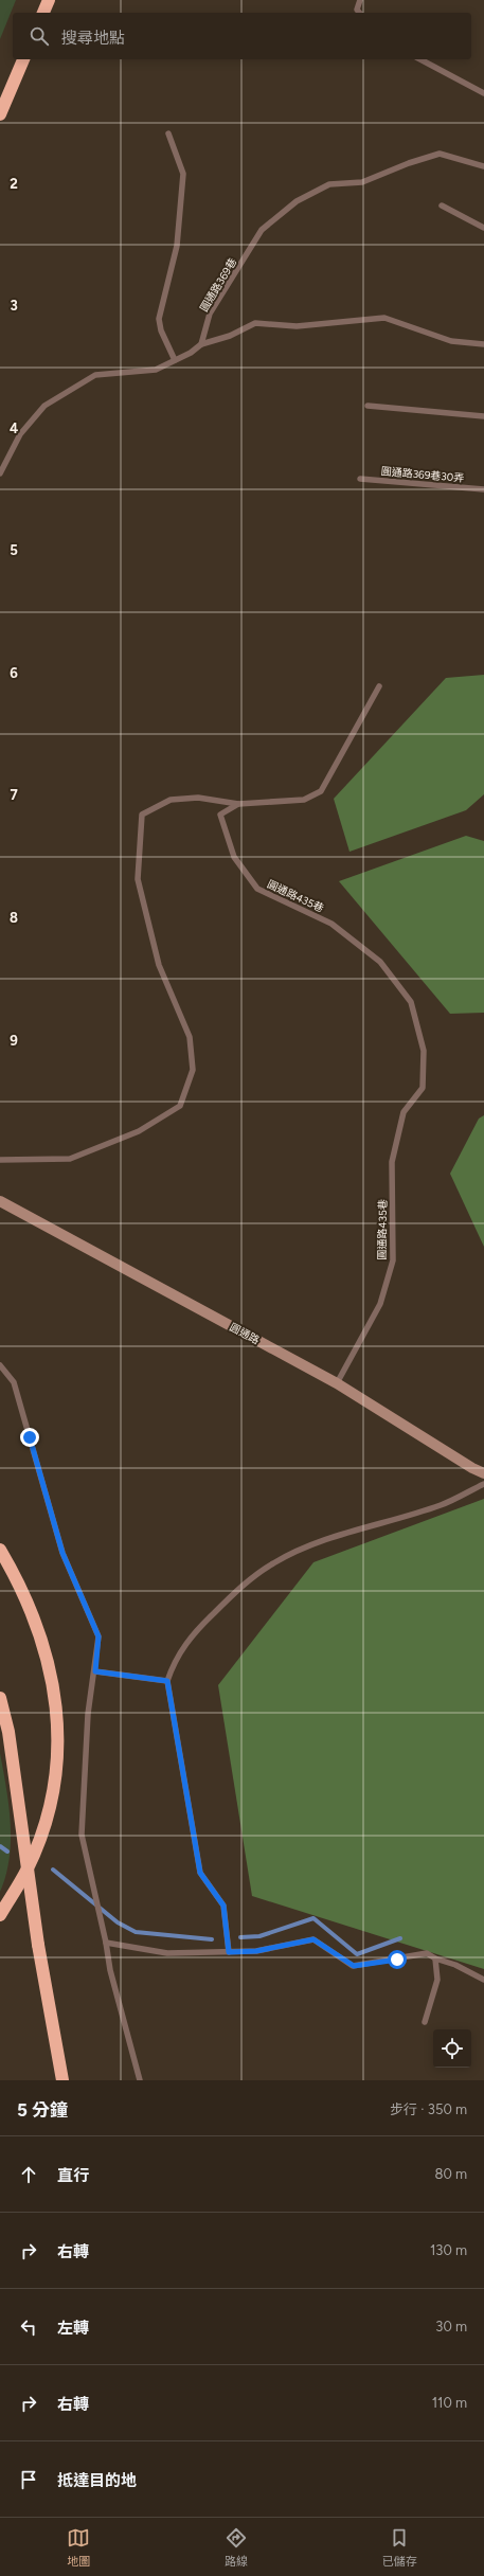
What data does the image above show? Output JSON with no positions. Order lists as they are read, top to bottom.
{
  "streets": {
    "street": ["圓通路"],
    "lane": ["圓通路369巷", "圓通路369巷30弄", "圓通路435巷"]
  },
  "crossings": [
    ["圓通路435巷", "圓通路"]
  ],
  "page": {
    "search": "搜尋地點",
    "heading": ["5 分鐘", "步行 · 350 m"],
    "list": [
      ["直行", "80 m"],
      ["右轉", "130 m"],
      ["左轉", "30 m"],
      ["右轉", "110 m"],
      "抵達目的地"
    ],
    "nav": ["地圖", "路線", "已儲存"]
  },
  "grid": {
    "rows": [
      "2",
      "3",
      "4",
      "5",
      "6",
      "7",
      "8",
      "9"
    ]
  }
}
